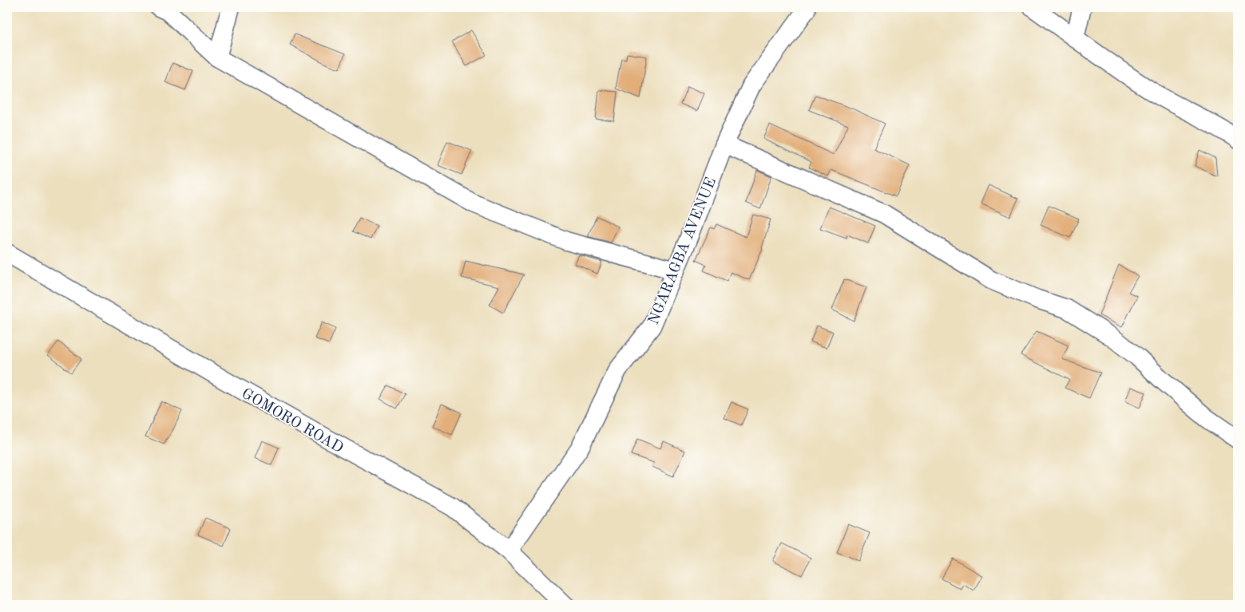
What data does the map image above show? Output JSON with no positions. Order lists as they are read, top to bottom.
{
  "streets": {
    "street": ["NGARAGBA AVENUE", "GOMORO ROAD"]
  },
  "crossings": [
    ["NGARAGBA AVENUE", "GOMORO ROAD"]
  ]
}
